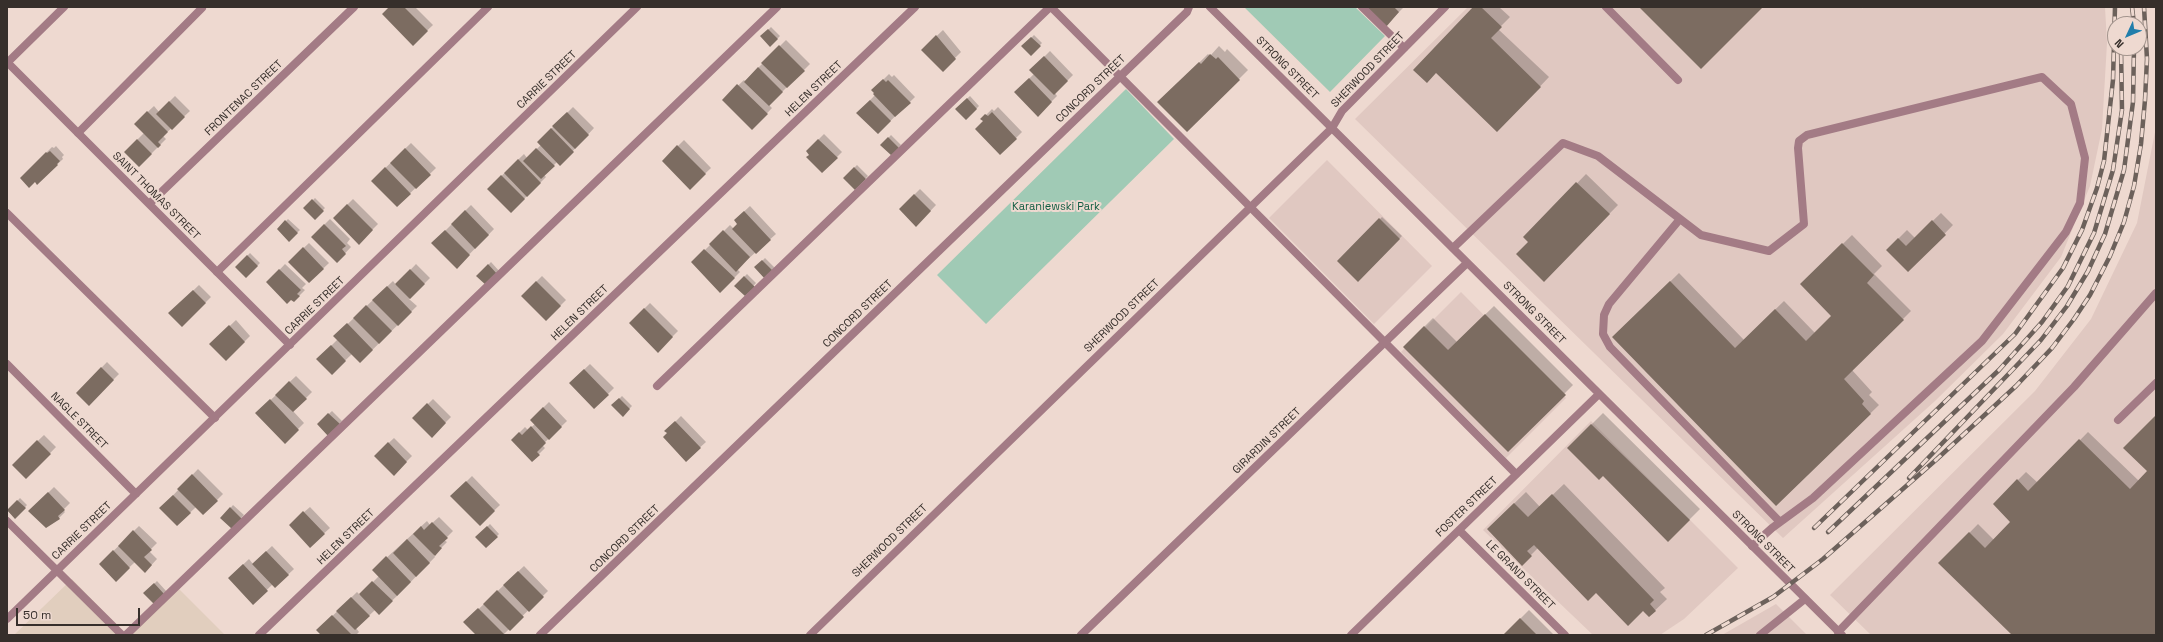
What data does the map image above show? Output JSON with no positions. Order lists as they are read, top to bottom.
{
  "streets": {
    "street": [
      "STRONG STREET",
      "SHERWOOD STREET",
      "CARRIE STREET",
      "HELEN STREET",
      "CONCORD STREET",
      "FRONTENAC STREET",
      "SAINT THOMAS STREET",
      "NAGLE STREET",
      "GIRARDIN STREET",
      "FOSTER STREET",
      "LE GRAND STREET"
    ]
  },
  "crossings": [
    ["STRONG STREET", "SHERWOOD STREET"],
    ["STRONG STREET", "GIRARDIN STREET"],
    ["STRONG STREET", "FOSTER STREET"],
    ["CARRIE STREET", "SAINT THOMAS STREET"],
    ["CARRIE STREET", "NAGLE STREET"],
    ["FRONTENAC STREET", "SAINT THOMAS STREET"],
    ["FOSTER STREET", "LE GRAND STREET"]
  ],
  "parks": ["Karaniewski Park"],
  "scale_bar": "50 m",
  "north": "bottom left"
}
